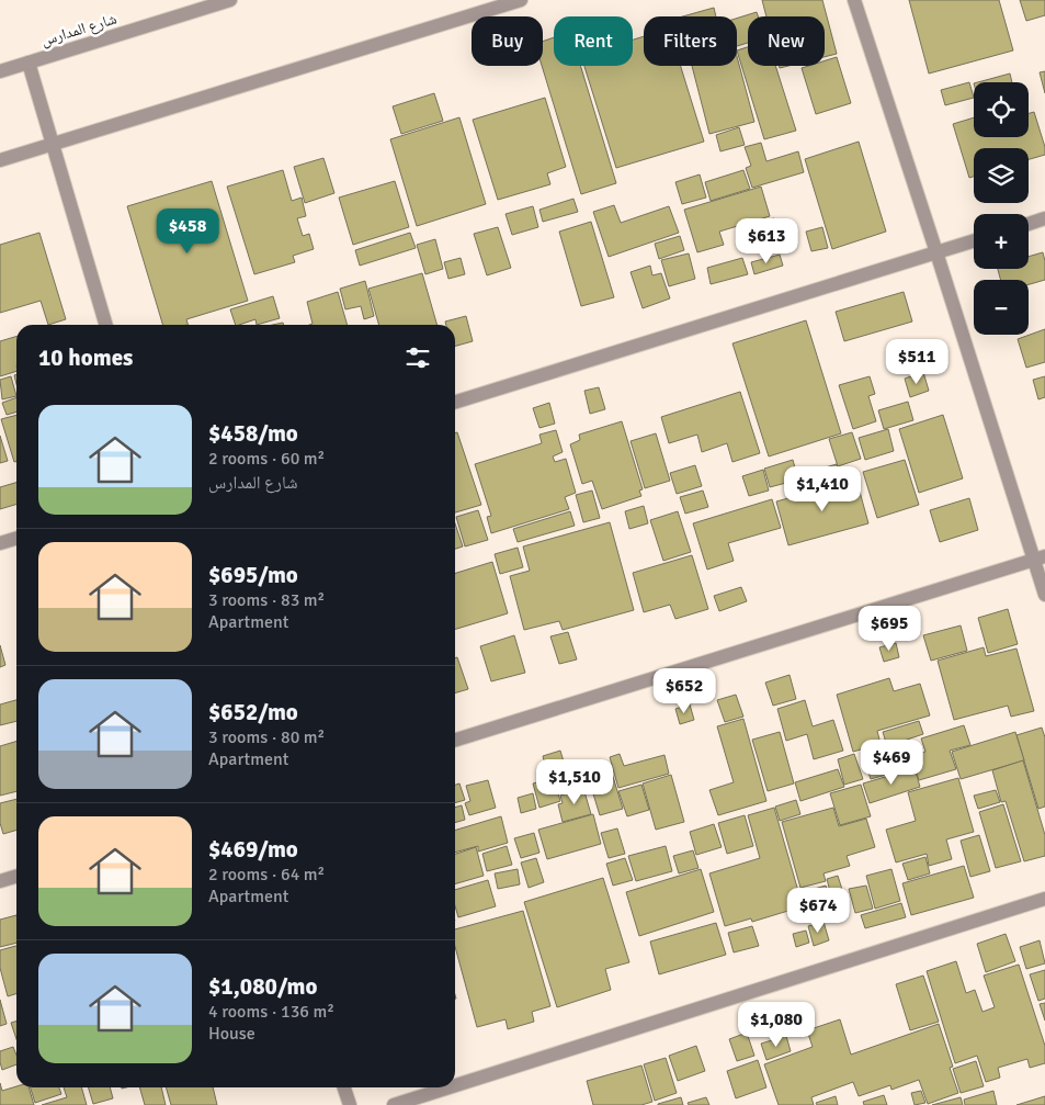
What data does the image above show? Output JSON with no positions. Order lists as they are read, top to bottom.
{
  "streets": {
    "street": ["شارع المدارس"]
  },
  "page": {
    "chip": [
      "Buy",
      "Rent",
      "Filters",
      "New"
    ],
    "map_buttons": ["+", "−"],
    "price": [
      "$458",
      "$613",
      "$511",
      "$1,410",
      "$695",
      "$652",
      "$469",
      "$1,510",
      "$674",
      "$1,080"
    ],
    "heading": "10 homes",
    "list": [
      {
        "name": "$458/mo",
        "note": "2 rooms · 60 m² · شارع المدارس"
      },
      {
        "name": "$695/mo",
        "note": "3 rooms · 83 m² · Apartment"
      },
      {
        "name": "$652/mo",
        "note": "3 rooms · 80 m² · Apartment"
      },
      {
        "name": "$469/mo",
        "note": "2 rooms · 64 m² · Apartment"
      },
      {
        "name": "$1,080/mo",
        "note": "4 rooms · 136 m² · House"
      }
    ]
  }
}
